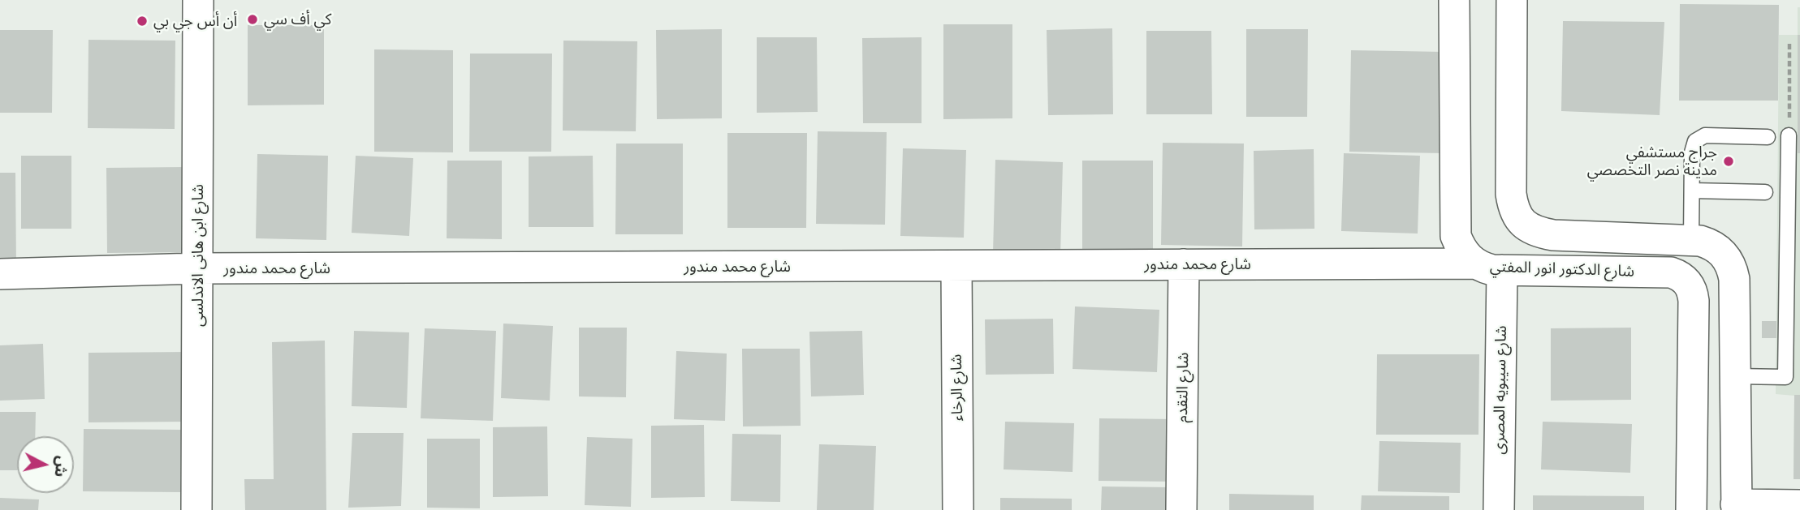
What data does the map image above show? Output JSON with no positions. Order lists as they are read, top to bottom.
{
  "streets": {
    "street": [
      "شارع ابن هانى الاندلسى",
      "شارع محمد مندور",
      "شارع الدكتور انور المفتي",
      "شارع الرخاء",
      "شارع التقدم",
      "شارع سيبويه المصرى"
    ]
  },
  "crossings": [
    ["شارع ابن هانى الاندلسى", "شارع محمد مندور"],
    ["شارع محمد مندور", "شارع الدكتور انور المفتي"],
    ["شارع محمد مندور", "شارع الرخاء"],
    ["شارع محمد مندور", "شارع التقدم"],
    ["شارع محمد مندور", "شارع سيبويه المصرى"],
    ["شارع الدكتور انور المفتي", "شارع سيبويه المصرى"]
  ],
  "places": ["كي أف سي", "أن أس جي بي", "جراج مستشفي مدينة نصر التخصصي"],
  "north": "right"
}
